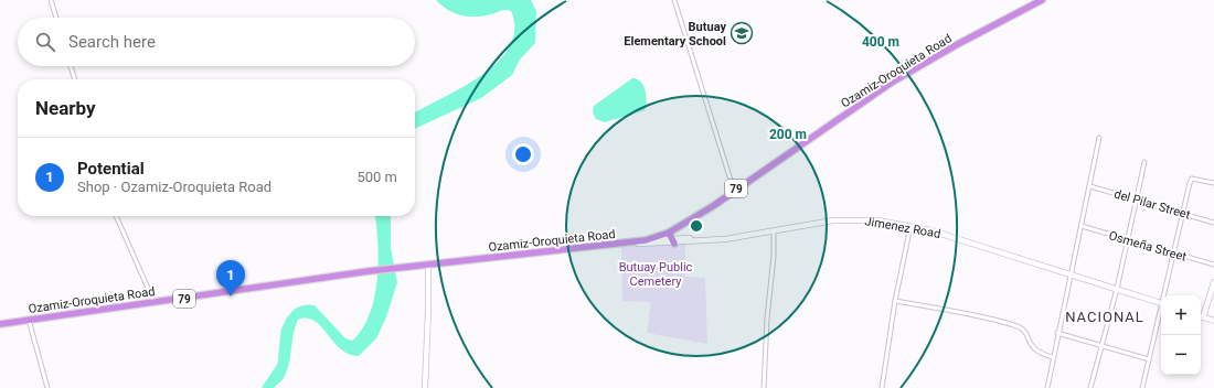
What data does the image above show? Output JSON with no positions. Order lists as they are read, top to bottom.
{
  "streets": {
    "highway": ["Ozamiz-Oroquieta Road", "79"],
    "main road": ["Jimenez Road"],
    "street": ["del Pilar Street", "Osmeña Street"]
  },
  "crossings": [
    ["Ozamiz-Oroquieta Road", "Jimenez Road"]
  ],
  "districts": ["NACIONAL"],
  "parks": ["Butuay Public Cemetery"],
  "places": {
    "school or university": ["Butuay Elementary School"]
  },
  "page": {
    "search": "Search here",
    "heading": "Nearby",
    "list": [
      {
        "mark": "1",
        "name": "Potential",
        "note": "Shop · Ozamiz-Oroquieta Road",
        "value": "500 m"
      }
    ],
    "pins": "1",
    "map_buttons": ["+", "−"]
  },
  "rings": ["400 m", "200 m"]
}
